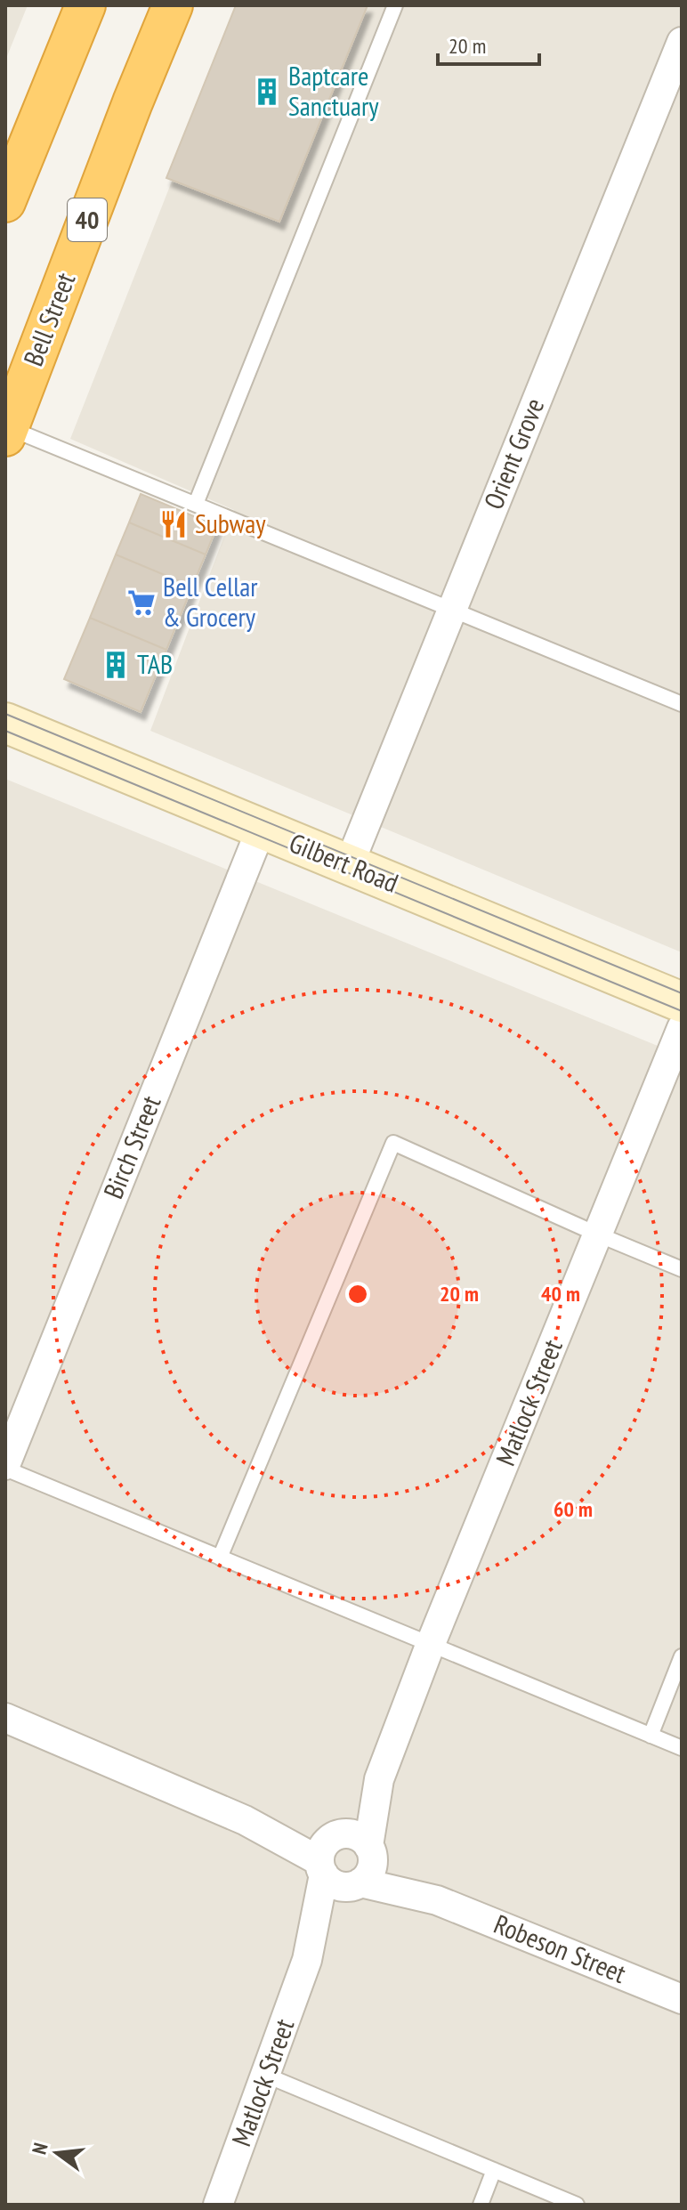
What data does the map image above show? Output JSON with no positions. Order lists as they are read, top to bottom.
{
  "streets": {
    "highway": ["40", "Bell Street"],
    "street": [
      "Orient Grove",
      "Gilbert Road",
      "Birch Street",
      "Matlock Street",
      "Robeson Street"
    ]
  },
  "crossings": [
    ["Orient Grove", "Gilbert Road"],
    ["Gilbert Road", "Birch Street"],
    ["Matlock Street", "Robeson Street"]
  ],
  "places": {
    "building": ["Baptcare Sanctuary", "TAB"],
    "restaurant": ["Subway"],
    "supermarket": ["Bell Cellar & Grocery"]
  },
  "scale_bar": "20 m",
  "north": "left",
  "rings": ["20 m", "40 m", "60 m"]
}
